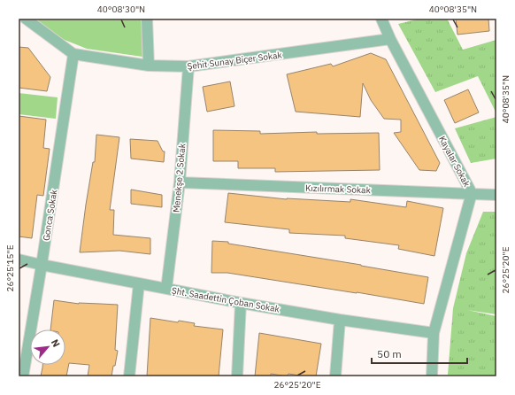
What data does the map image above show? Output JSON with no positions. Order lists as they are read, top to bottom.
{
  "streets": {
    "street": [
      "Şehit Sunay Biçer Sokak",
      "Kayalar Sokak",
      "Menekşe 2 Sokak",
      "Kızılırmak Sokak",
      "Gonca Sokak",
      "Şht. Saadettin Çoban Sokak"
    ]
  },
  "crossings": [
    ["Şehit Sunay Biçer Sokak", "Kayalar Sokak"],
    ["Şehit Sunay Biçer Sokak", "Menekşe 2 Sokak"],
    ["Şehit Sunay Biçer Sokak", "Gonca Sokak"],
    ["Kayalar Sokak", "Kızılırmak Sokak"],
    ["Kayalar Sokak", "Şht. Saadettin Çoban Sokak"],
    ["Menekşe 2 Sokak", "Kızılırmak Sokak"],
    ["Menekşe 2 Sokak", "Şht. Saadettin Çoban Sokak"],
    ["Gonca Sokak", "Şht. Saadettin Çoban Sokak"]
  ],
  "scale_bar": "50 m",
  "north": "top right",
  "coordinates": [
    "40°08'30\"N",
    "40°08'35\"N",
    "26°25'15\"E",
    "26°25'20\"E"
  ]
}
